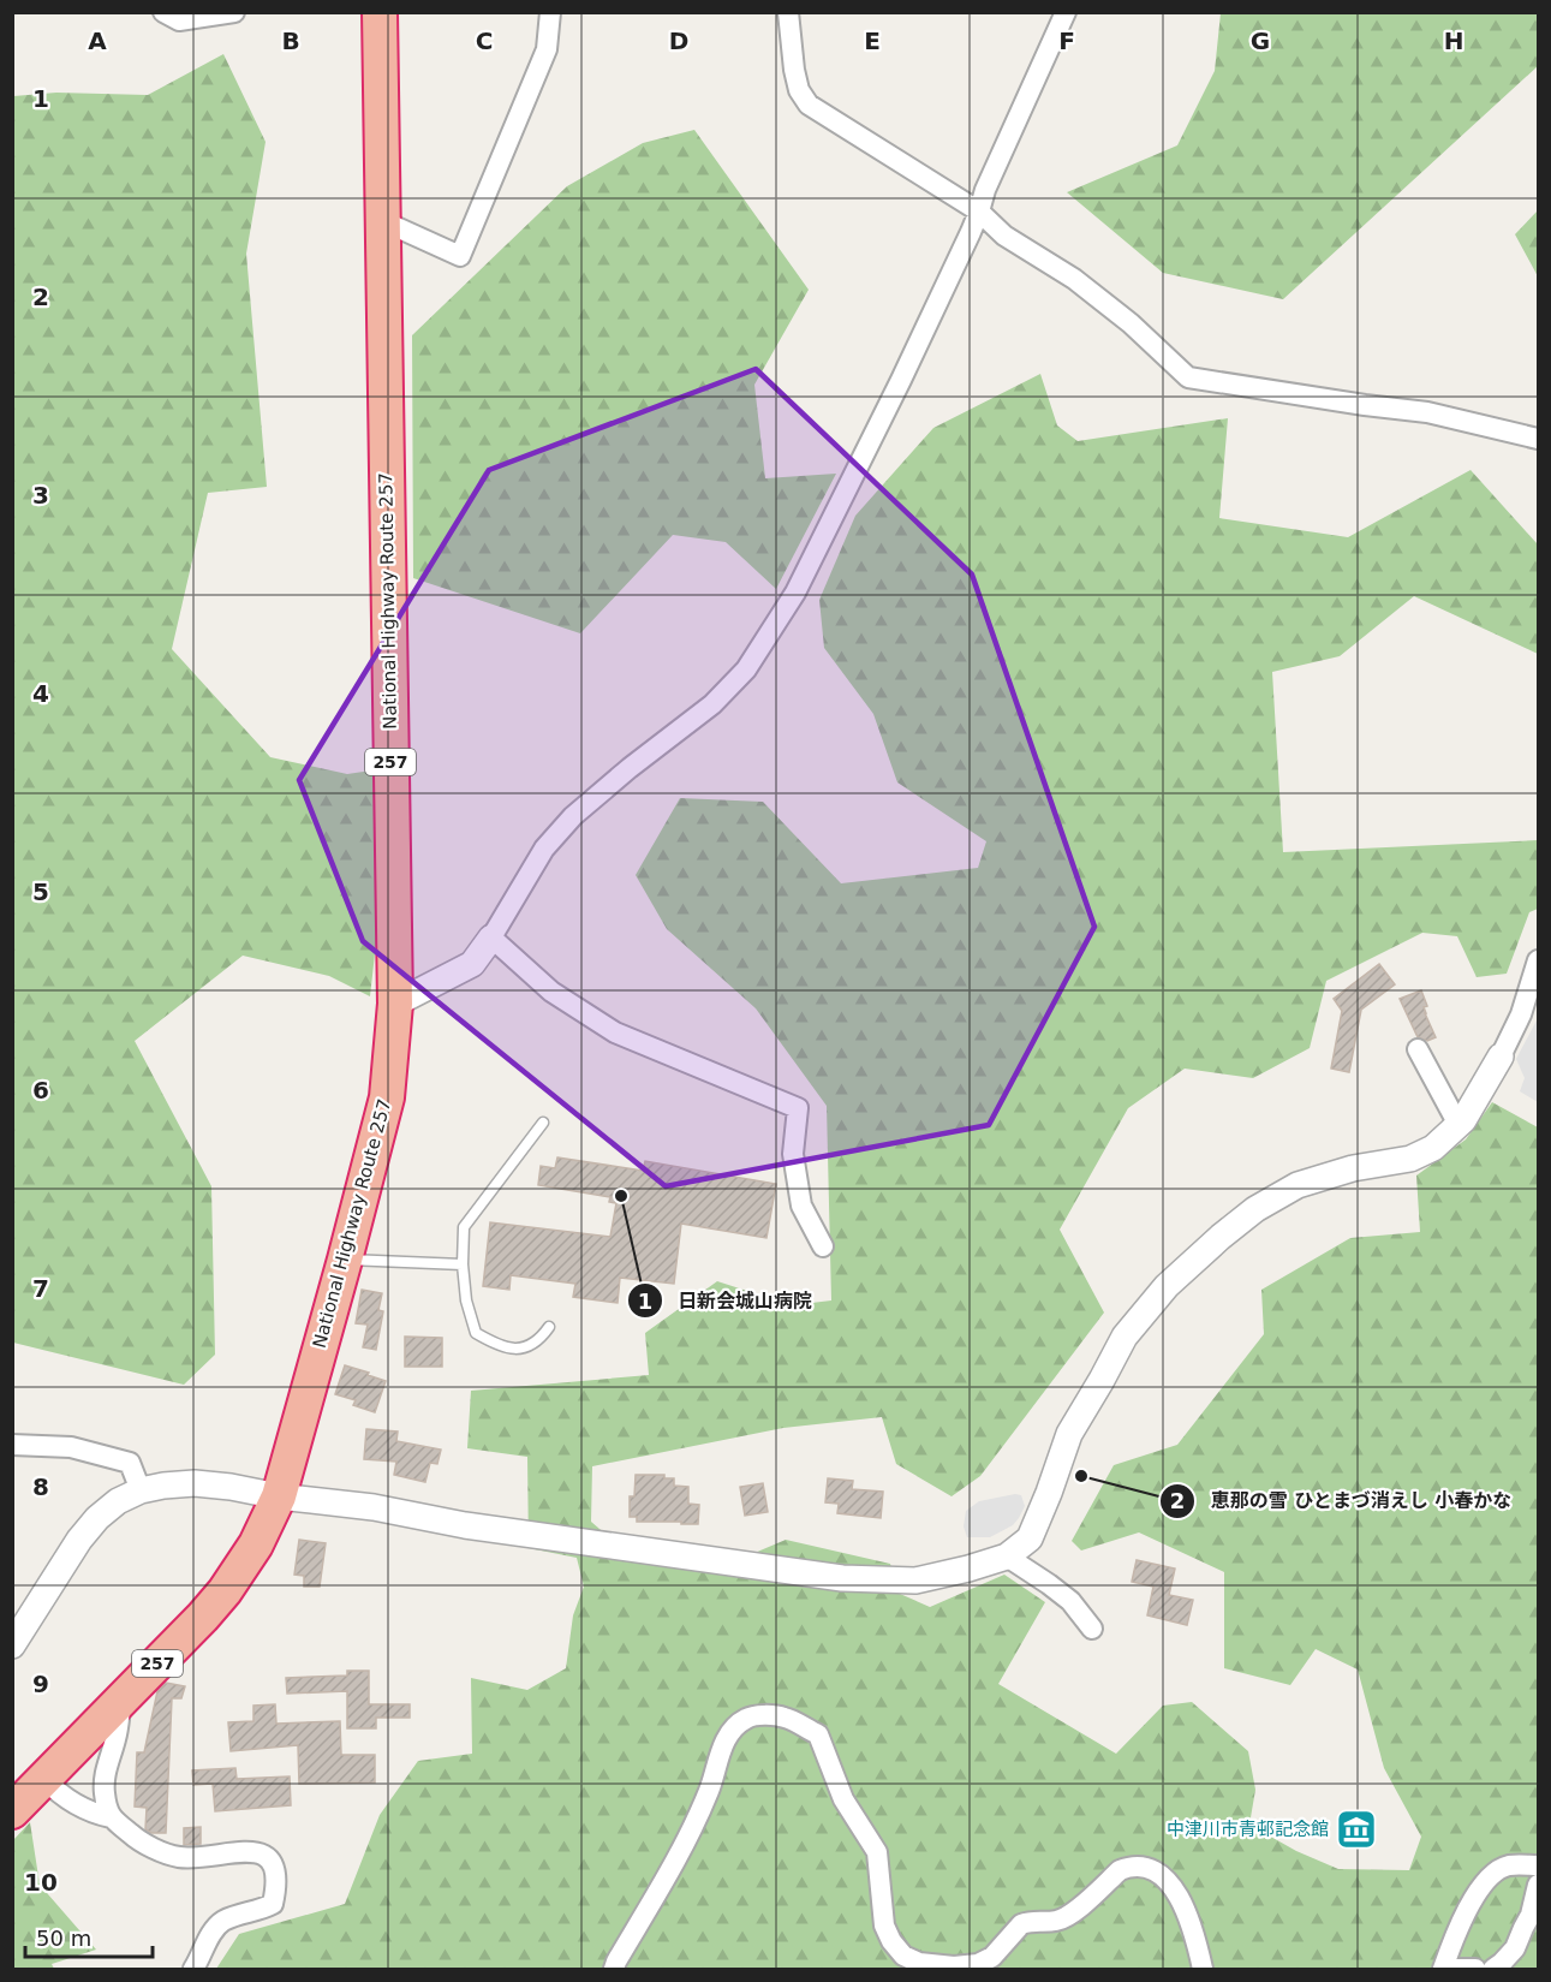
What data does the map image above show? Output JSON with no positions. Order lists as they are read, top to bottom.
{
  "streets": {
    "highway": ["National Highway Route 257", "257"]
  },
  "places": {
    "other": ["日新会城山病院", "恵那の雪 ひとまづ消えし 小春かな"],
    "museum": ["中津川市青邨記念館"]
  },
  "scale_bar": "50 m",
  "grid": {
    "columns": [
      "A",
      "B",
      "C",
      "D",
      "E",
      "F",
      "G",
      "H"
    ],
    "rows": [
      "1",
      "2",
      "3",
      "4",
      "5",
      "6",
      "7",
      "8",
      "9",
      "10"
    ]
  }
}
